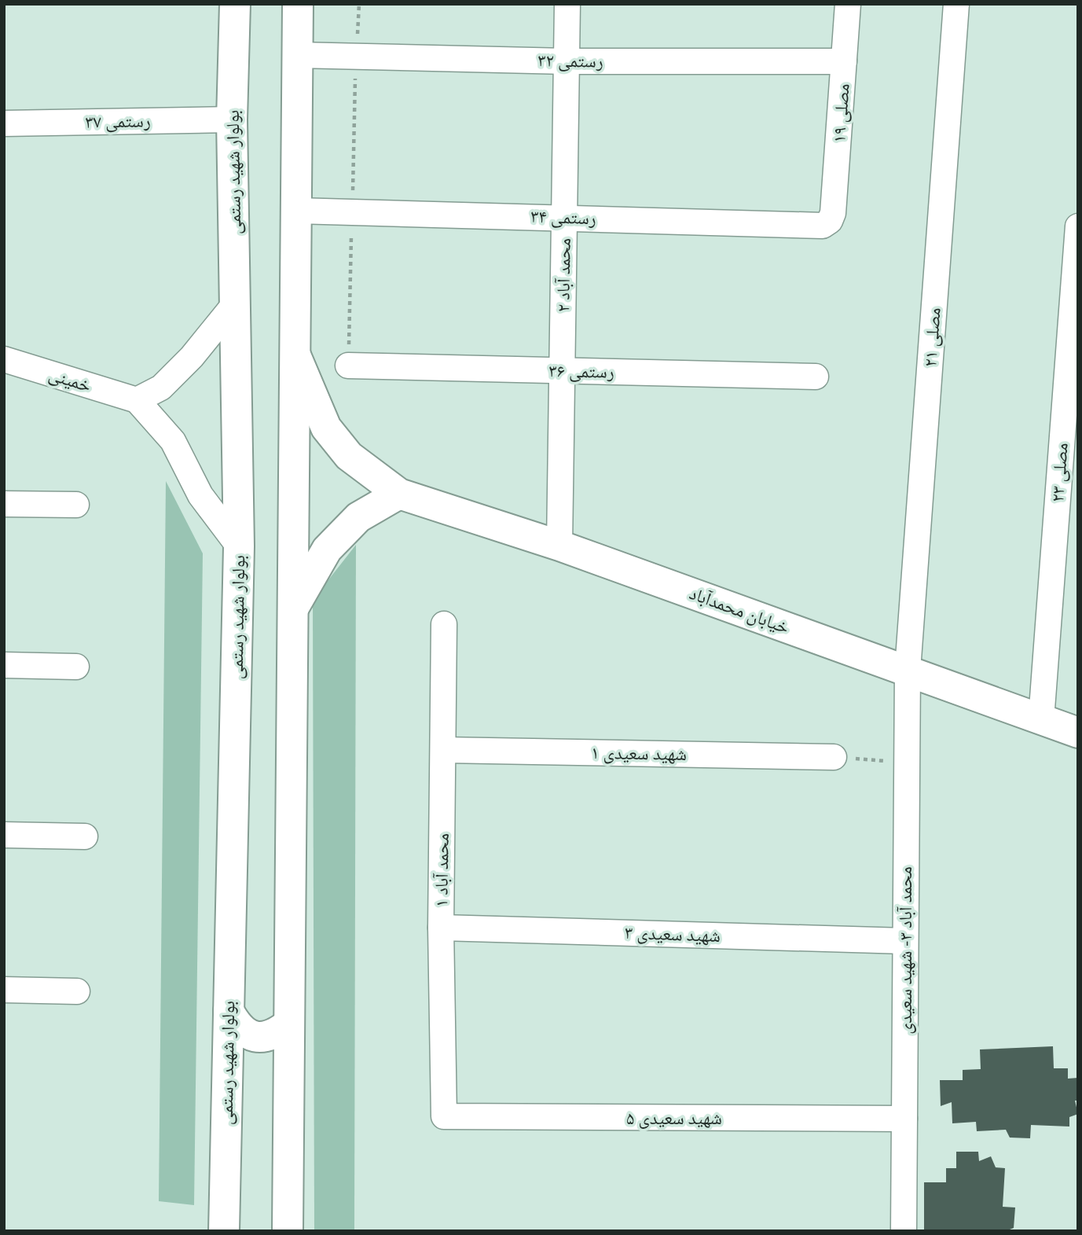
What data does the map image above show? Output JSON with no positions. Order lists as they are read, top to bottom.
{
  "streets": {
    "main road": ["بولوار شهید رستمی", "خیابان محمدآباد"],
    "street": [
      "رستمی ۳۲",
      "مصلی ۱۹",
      "رستمی ۳۷",
      "رستمی ۳۴",
      "محمد آباد ۲",
      "مصلی ۲۱",
      "رستمی ۳۶",
      "خمینی",
      "مصلی ۲۳",
      "شهید سعیدی ۱",
      "محمد آباد ۱",
      "شهید سعیدی ۳",
      "محمد آباد ۳- شهید سعیدی",
      "شهید سعیدی ۵"
    ]
  },
  "crossings": [
    ["رستمی ۳۲", "مصلی ۱۹"],
    ["رستمی ۳۲", "محمد آباد ۲"],
    ["مصلی ۱۹", "رستمی ۳۴"],
    ["رستمی ۳۷", "بولوار شهید رستمی"],
    ["رستمی ۳۴", "محمد آباد ۲"],
    ["محمد آباد ۲", "رستمی ۳۶"],
    ["محمد آباد ۲", "خیابان محمدآباد"],
    ["مصلی ۲۱", "خیابان محمدآباد"],
    ["مصلی ۲۱", "محمد آباد ۳- شهید سعیدی"],
    ["مصلی ۲۳", "خیابان محمدآباد"],
    ["خیابان محمدآباد", "محمد آباد ۳- شهید سعیدی"],
    ["شهید سعیدی ۱", "محمد آباد ۱"],
    ["محمد آباد ۱", "شهید سعیدی ۳"],
    ["محمد آباد ۱", "شهید سعیدی ۵"],
    ["شهید سعیدی ۳", "محمد آباد ۳- شهید سعیدی"],
    ["محمد آباد ۳- شهید سعیدی", "شهید سعیدی ۵"]
  ]
}
